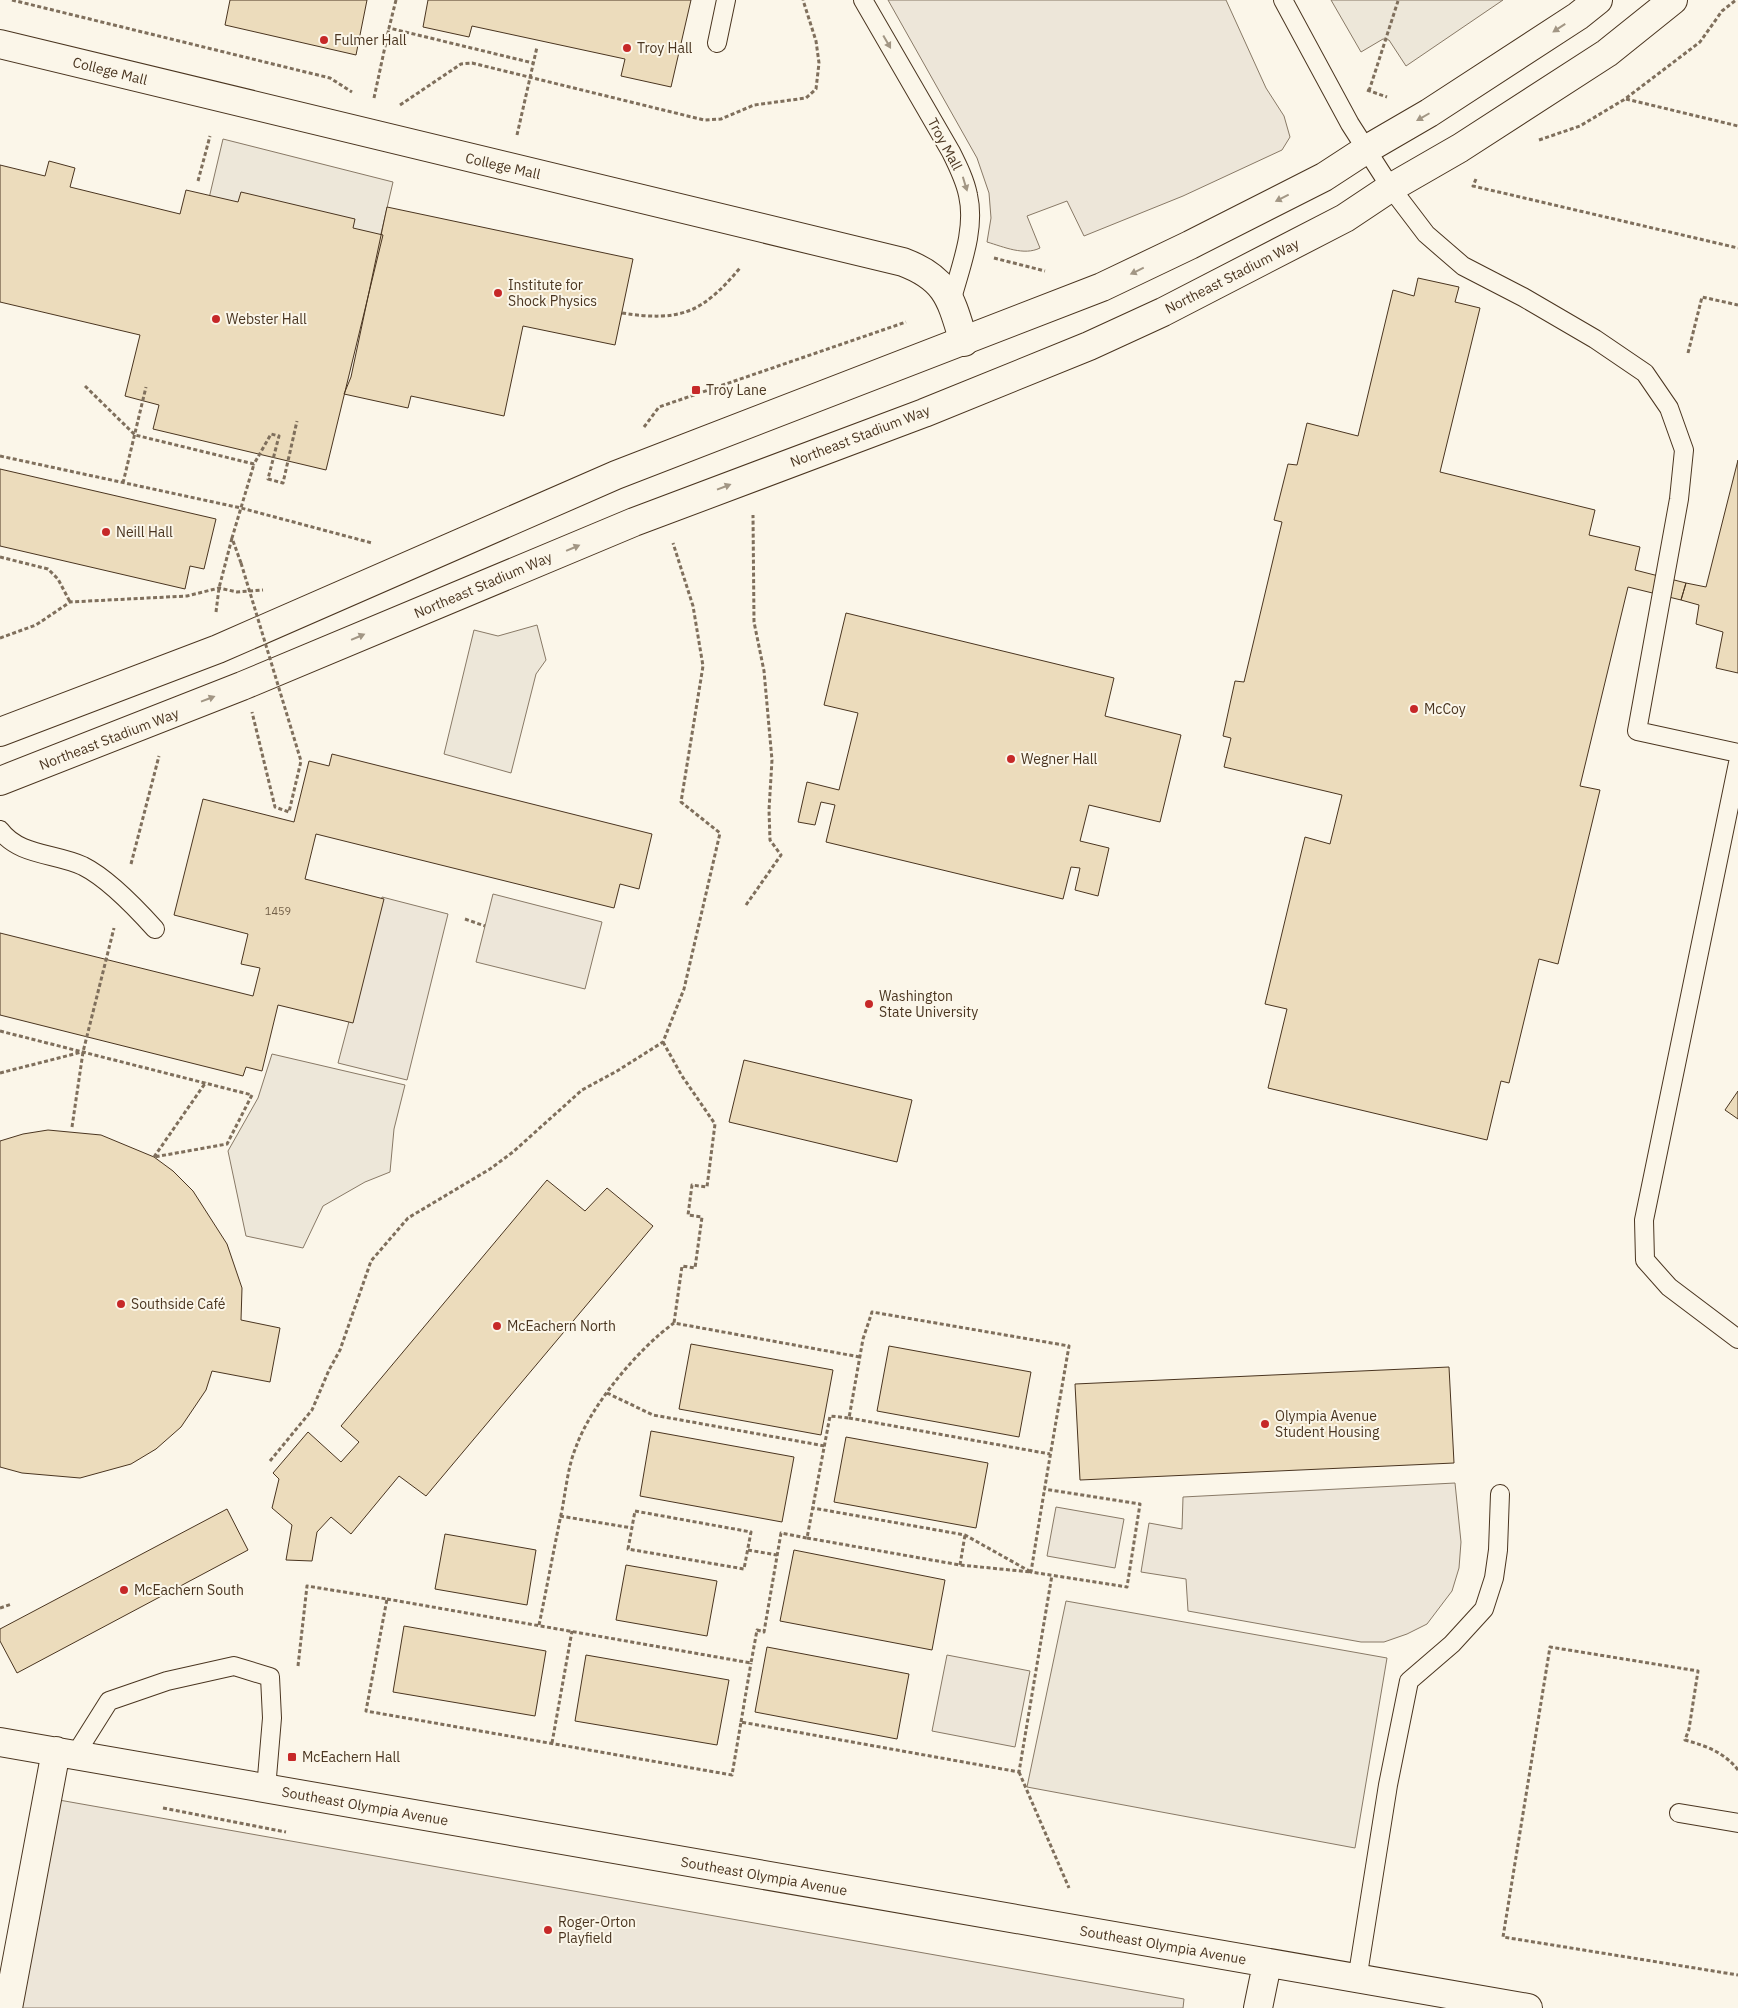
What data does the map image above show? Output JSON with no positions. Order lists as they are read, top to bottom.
{
  "streets": {
    "main road": ["College Mall", "Northeast Stadium Way", "Southeast Olympia Avenue"],
    "lane": ["Troy Mall"]
  },
  "crossings": [
    ["College Mall", "Troy Mall"]
  ],
  "one_way": ["Troy Mall"],
  "places": {
    "other": [
      "Fulmer Hall",
      "Troy Hall",
      "Institute for Shock Physics",
      "Webster Hall",
      "Neill Hall",
      "McCoy",
      "Wegner Hall",
      "Washington State University",
      "Southside Café",
      "McEachern North",
      "Olympia Avenue Student Housing",
      "McEachern South",
      "Roger-Orton Playfield"
    ],
    "transit": ["Troy Lane", "McEachern Hall"]
  },
  "house_numbers": ["1459"]
}
